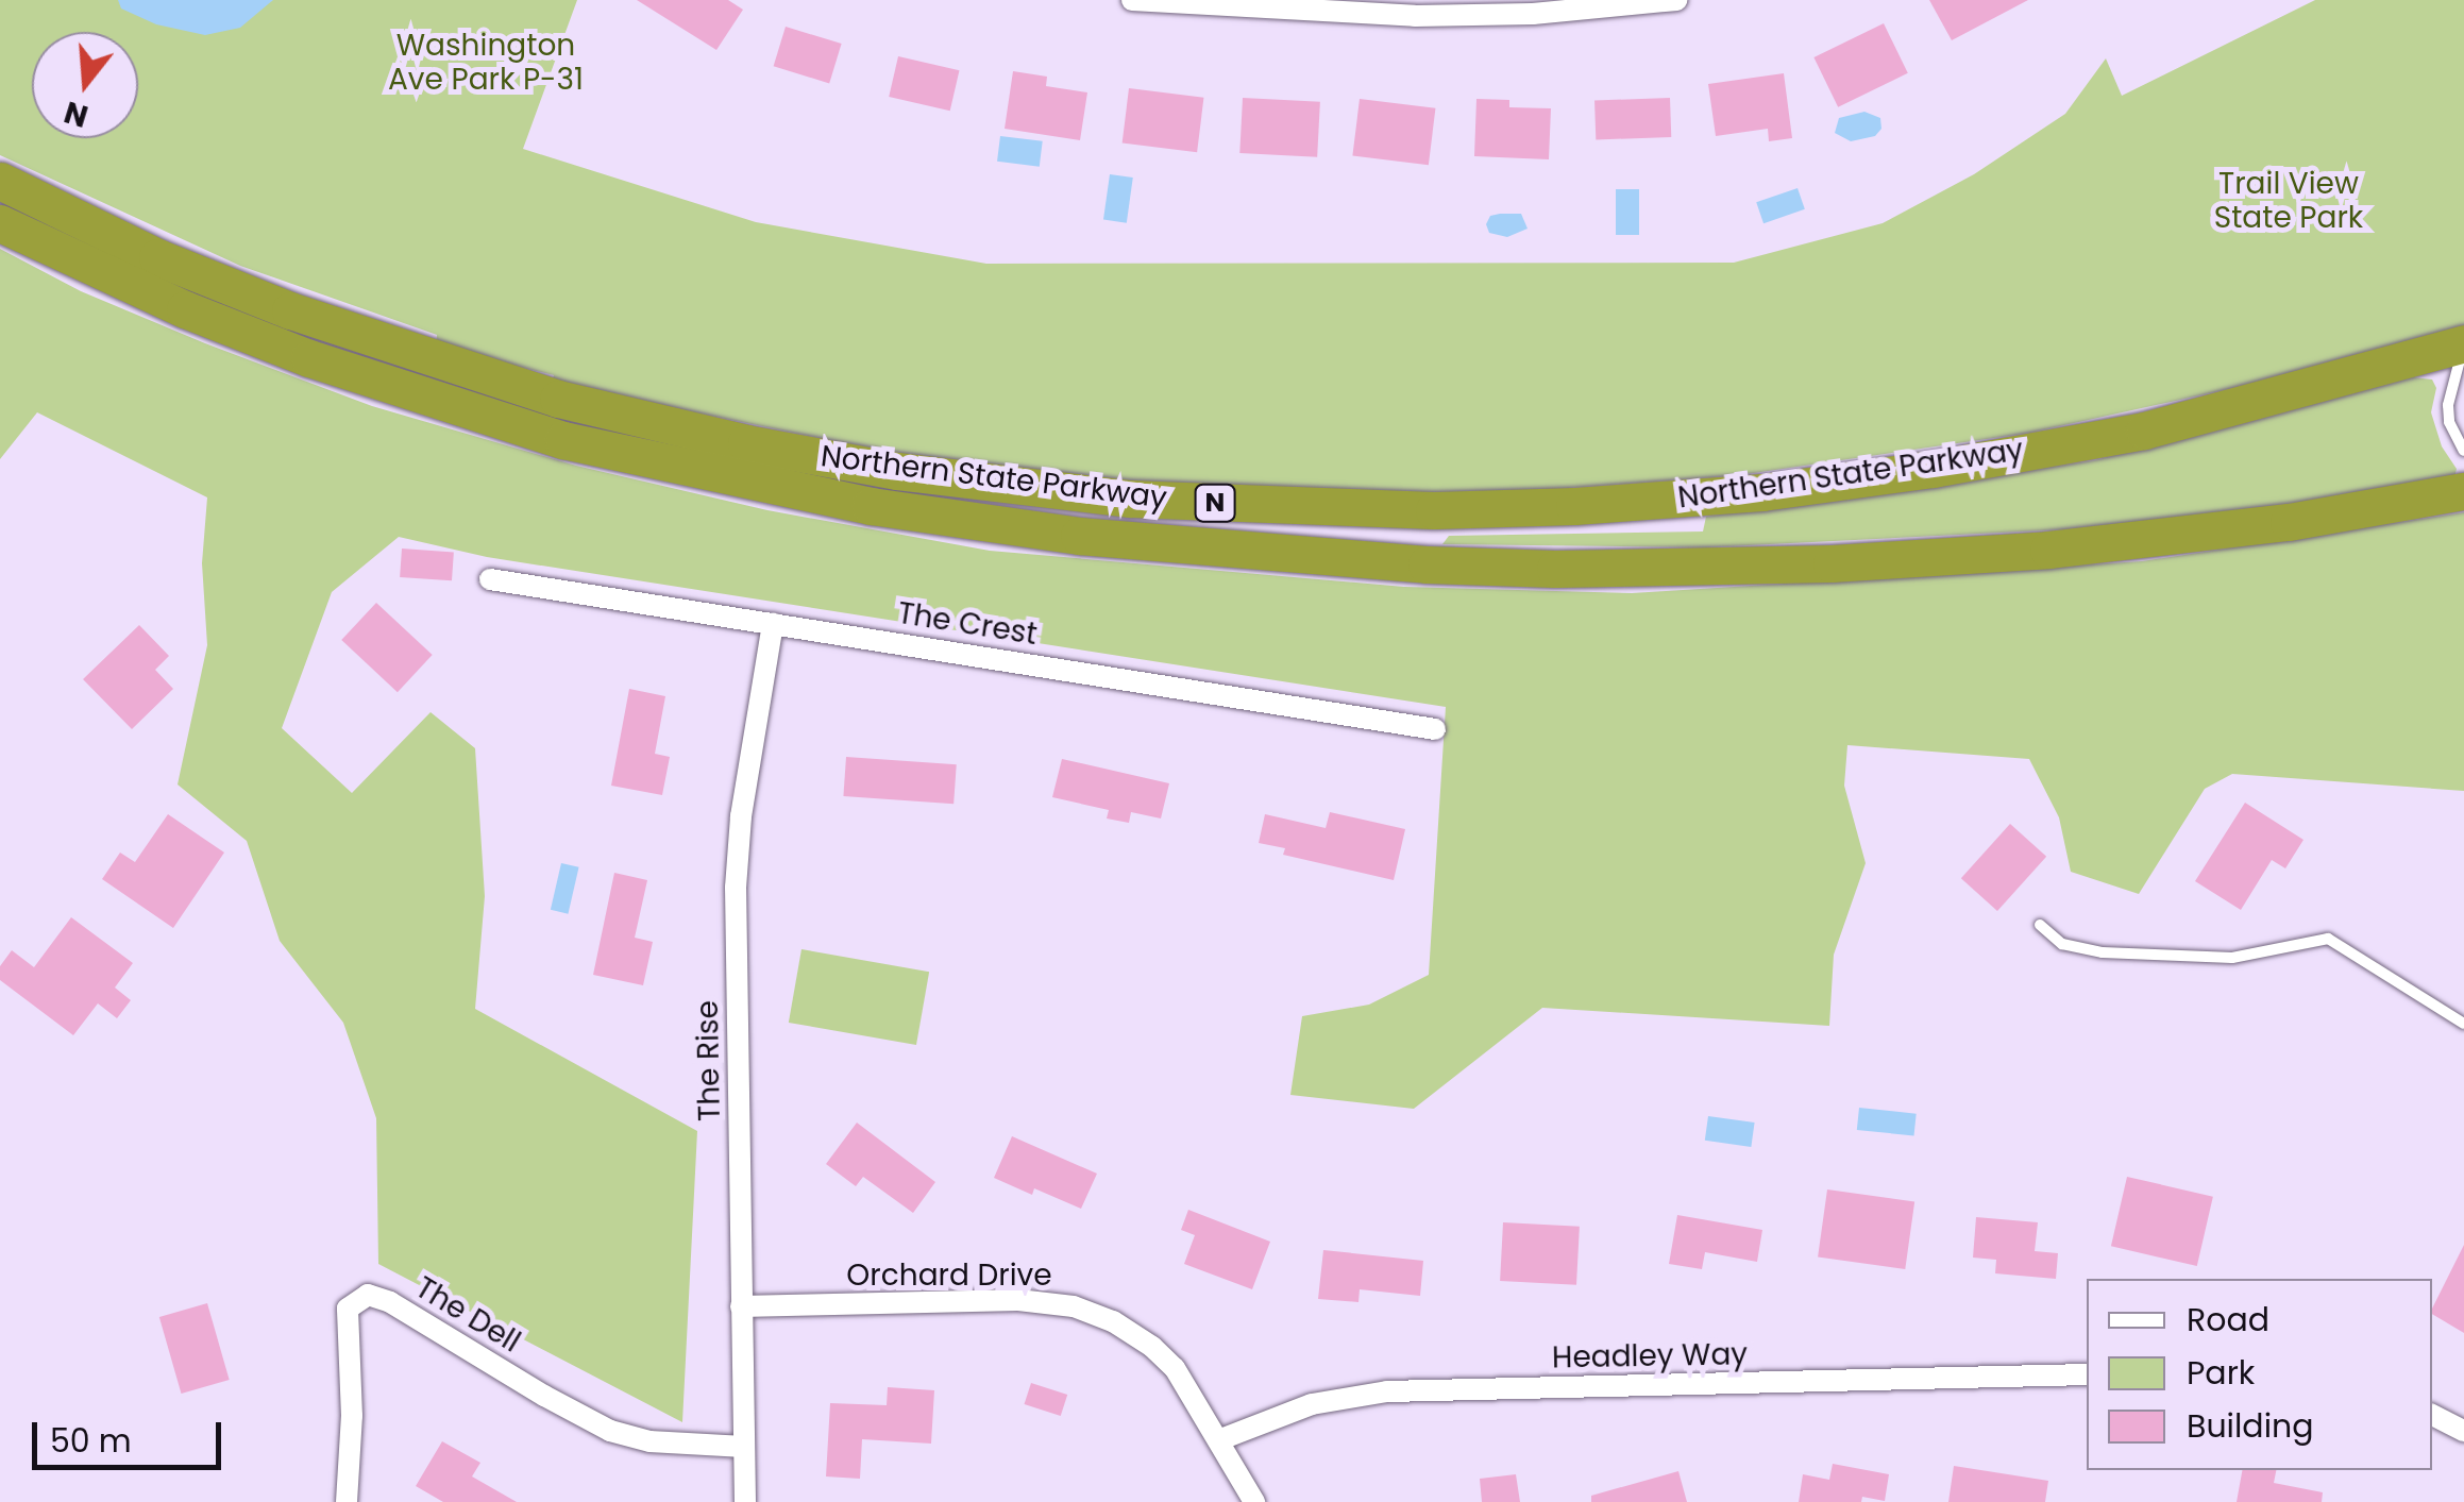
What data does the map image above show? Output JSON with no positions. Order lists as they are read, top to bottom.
{
  "streets": {
    "highway": ["Northern State Parkway", "N"],
    "street": [
      "The Crest",
      "The Rise",
      "Orchard Drive",
      "The Dell",
      "Headley Way"
    ]
  },
  "crossings": [
    ["The Crest", "The Rise"],
    ["The Rise", "Orchard Drive"],
    ["The Rise", "The Dell"],
    ["Orchard Drive", "Headley Way"]
  ],
  "parks": ["Washington Ave Park P-31", "Trail View State Park"],
  "legend": ["Road", "Park", "Building"],
  "scale_bar": "50 m",
  "north": "bottom"
}
